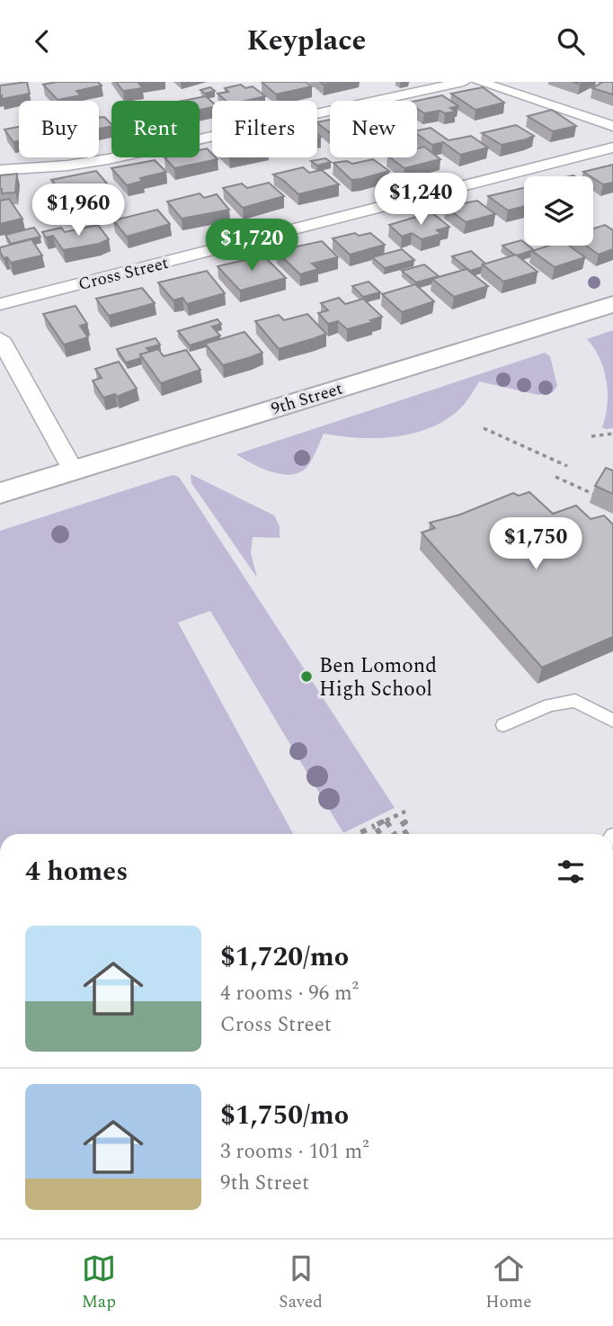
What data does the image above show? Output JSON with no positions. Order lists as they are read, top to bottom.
{
  "streets": {
    "street": ["Cross Street", "9th Street"]
  },
  "places": ["Ben Lomond High School"],
  "page": {
    "header": "Keyplace",
    "chip": [
      "Buy",
      "Rent",
      "Filters",
      "New"
    ],
    "price": [
      "$1,240",
      "$1,960",
      "$1,720",
      "$1,750"
    ],
    "heading": "4 homes",
    "list": [
      {
        "name": "$1,720/mo",
        "note": "4 rooms · 96 m² · Cross Street"
      },
      {
        "name": "$1,750/mo",
        "note": "3 rooms · 101 m² · 9th Street"
      }
    ],
    "tabs": ["Map", "Saved", "Home"]
  }
}
